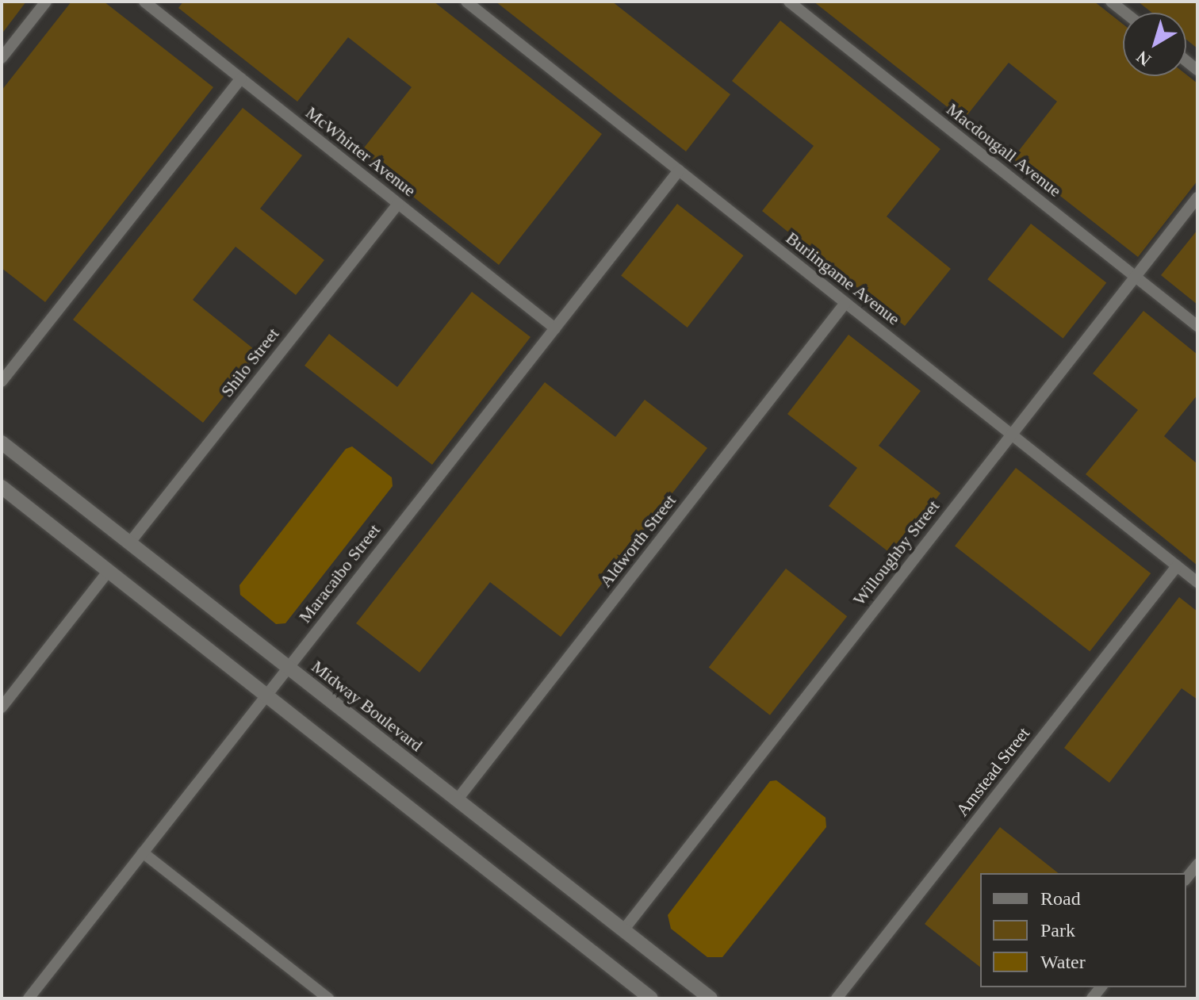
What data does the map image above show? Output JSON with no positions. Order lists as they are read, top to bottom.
{
  "streets": {
    "street": [
      "Macdougall Avenue",
      "McWhirter Avenue",
      "Burlingame Avenue",
      "Shilo Street",
      "Aldworth Street",
      "Willoughby Street",
      "Maracaibo Street",
      "Midway Boulevard",
      "Amstead Street"
    ]
  },
  "crossings": [
    ["Macdougall Avenue", "Willoughby Street"],
    ["McWhirter Avenue", "Shilo Street"],
    ["McWhirter Avenue", "Maracaibo Street"],
    ["Burlingame Avenue", "Aldworth Street"],
    ["Burlingame Avenue", "Willoughby Street"],
    ["Burlingame Avenue", "Maracaibo Street"],
    ["Burlingame Avenue", "Amstead Street"],
    ["Shilo Street", "Midway Boulevard"],
    ["Aldworth Street", "Midway Boulevard"],
    ["Willoughby Street", "Midway Boulevard"],
    ["Maracaibo Street", "Midway Boulevard"]
  ],
  "legend": ["Road", "Park", "Water"],
  "north": "bottom left"
}
